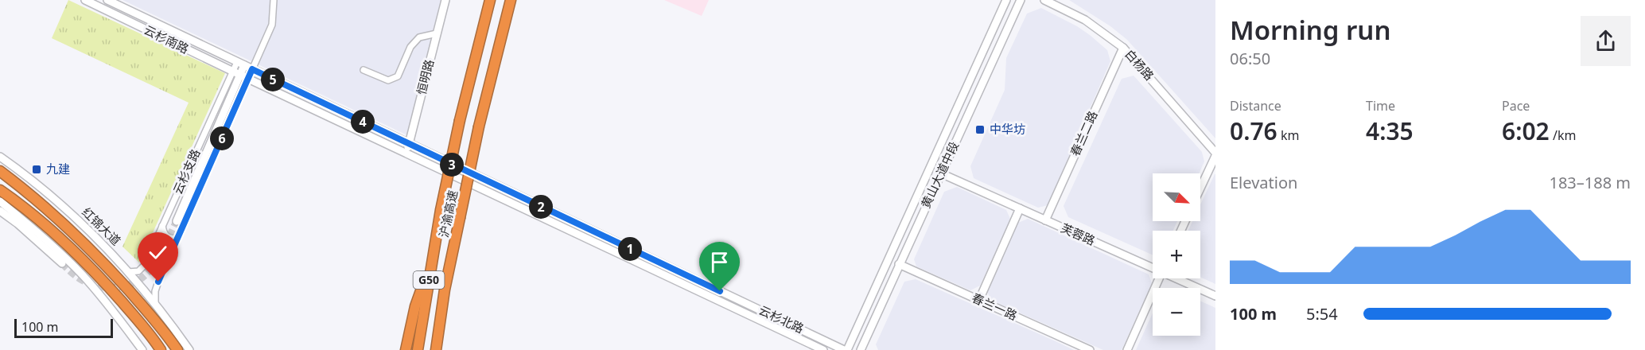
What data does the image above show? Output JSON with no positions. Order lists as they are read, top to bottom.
{
  "streets": {
    "highway": ["沪渝高速", "红锦大道", "G50"],
    "main road": [
      "云杉南路",
      "白杨路",
      "恒明路",
      "春兰二路",
      "黄山大道中段",
      "芙蓉路",
      "春兰一路",
      "云杉北路"
    ],
    "street": ["云杉支路"]
  },
  "crossings": [
    ["云杉南路", "云杉支路"],
    ["云杉南路", "云杉北路"],
    ["白杨路", "春兰二路"],
    ["恒明路", "云杉北路"],
    ["春兰二路", "芙蓉路"],
    ["云杉支路", "红锦大道"],
    ["云杉支路", "云杉北路"],
    ["黄山大道中段", "芙蓉路"],
    ["黄山大道中段", "春兰一路"],
    ["黄山大道中段", "云杉北路"]
  ],
  "places": {
    "transit": ["中华坊", "九建"]
  },
  "scale_bar": "100 m",
  "north": "bottom right",
  "page": {
    "heading": ["Morning run", "06:50"],
    "pins": [
      "5",
      "4",
      "6",
      "3",
      "2",
      "1"
    ],
    "stats": [
      ["Distance", "0.76 km"],
      ["Time", "4:35"],
      ["Pace", "6:02 /km"]
    ],
    "chart": ["Elevation", "183–188 m"],
    "map_buttons": ["+", "−"],
    "list": [
      {
        "name": "100 m",
        "note": "5:54"
      }
    ],
    "scale": "100 m"
  }
}
